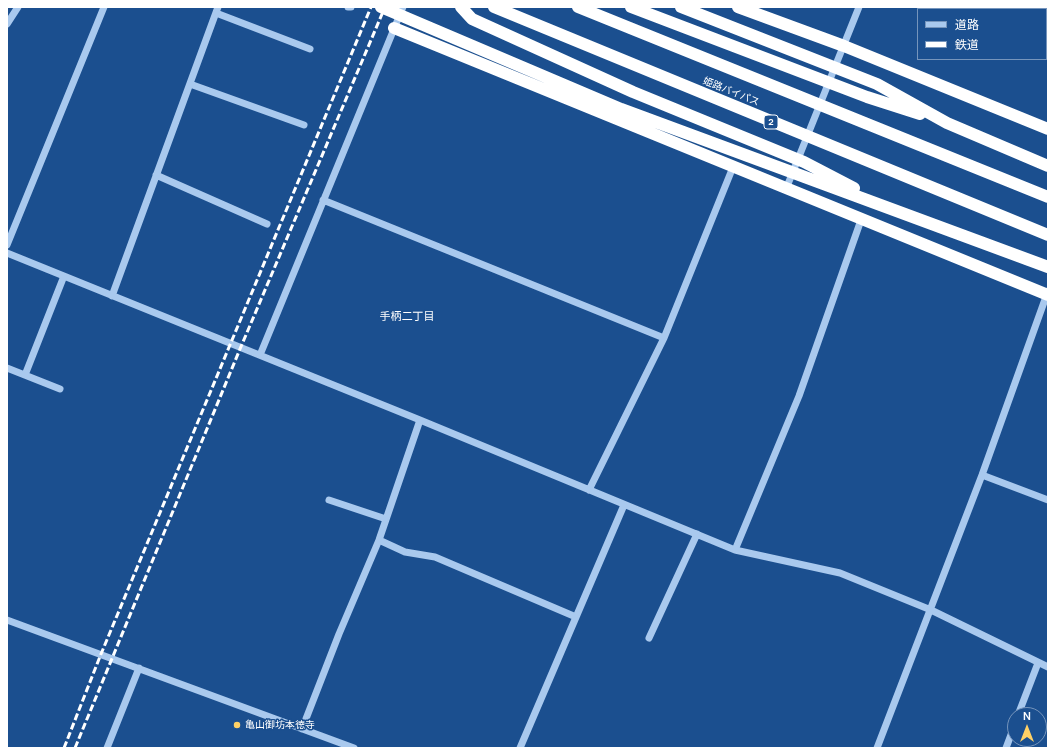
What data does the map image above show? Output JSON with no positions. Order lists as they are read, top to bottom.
{
  "streets": {
    "highway": ["姫路バイパス", "2"]
  },
  "districts": ["手柄二丁目"],
  "places": ["亀山御坊本徳寺"],
  "legend": ["道路", "鉄道"],
  "north": "top"
}
